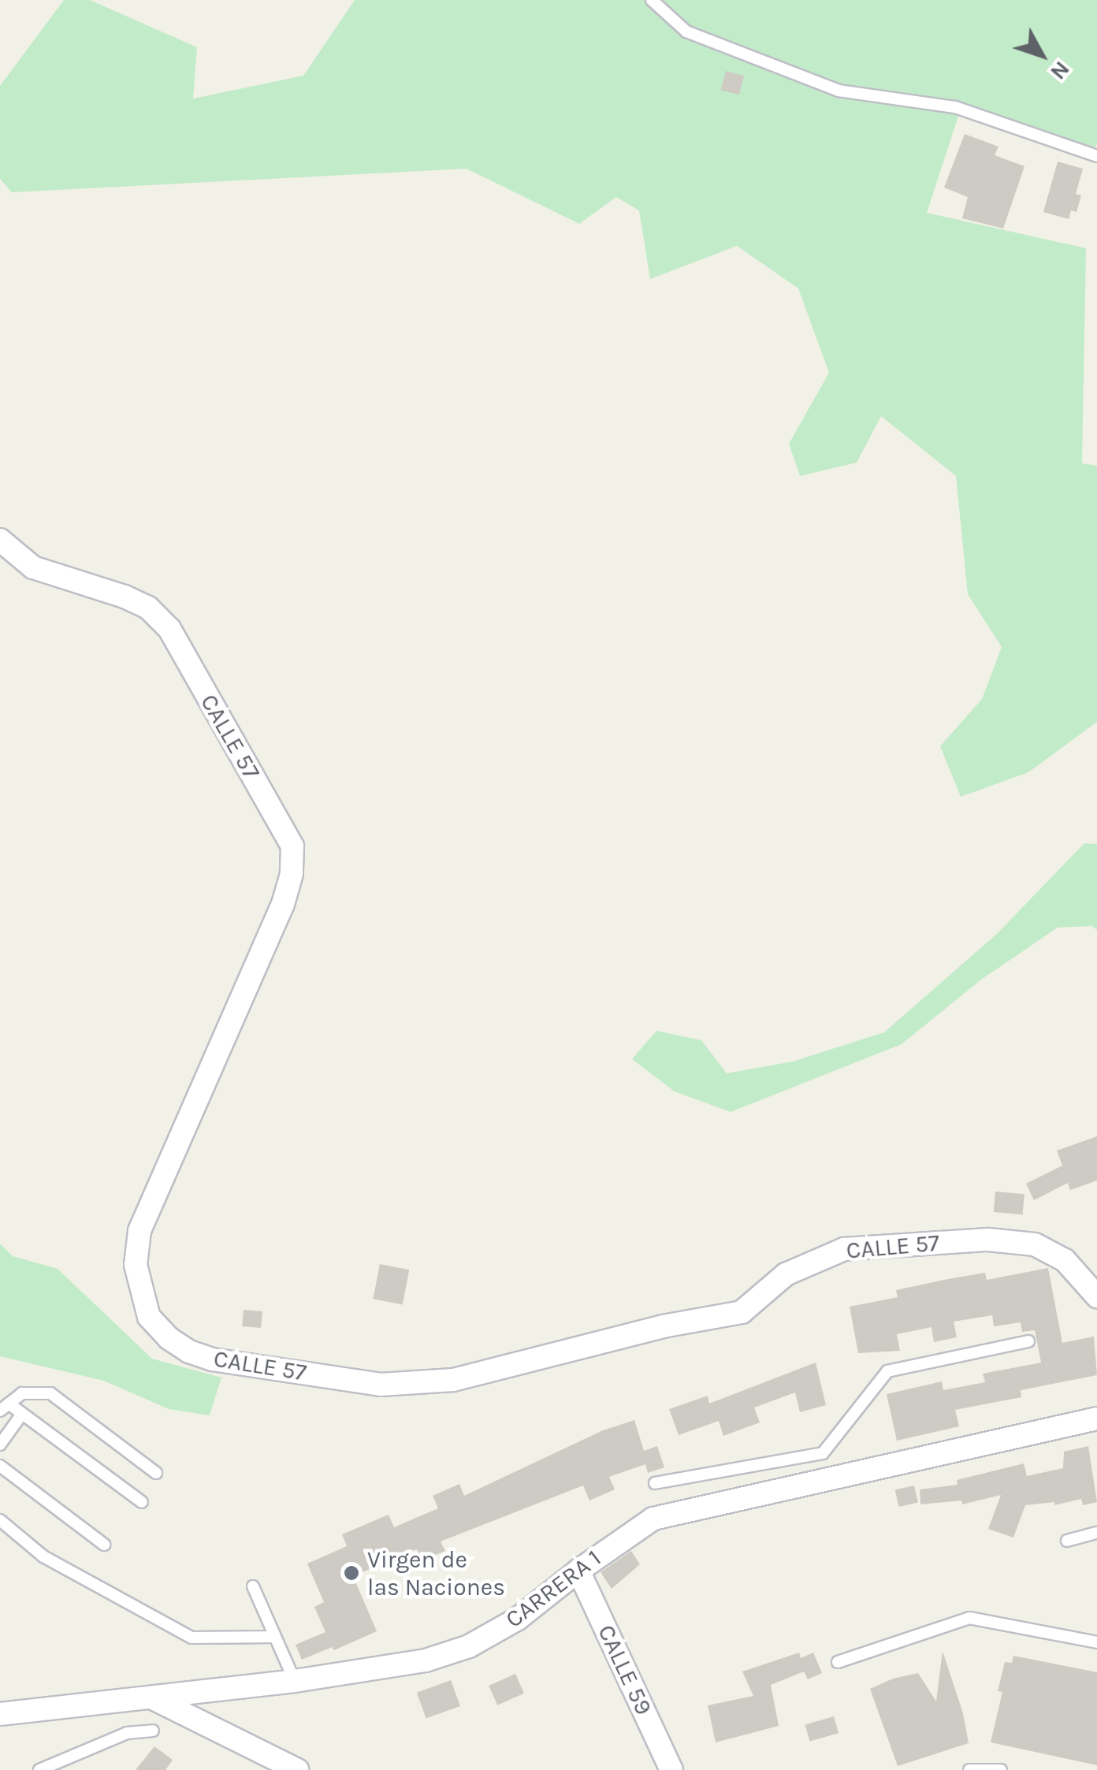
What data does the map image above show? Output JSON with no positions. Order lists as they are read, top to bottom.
{
  "streets": {
    "street": ["CALLE 57", "CARRERA 1", "CALLE 59"]
  },
  "crossings": [
    ["CARRERA 1", "CALLE 59"]
  ],
  "places": ["Virgen de las Naciones"],
  "north": "bottom right"
}
